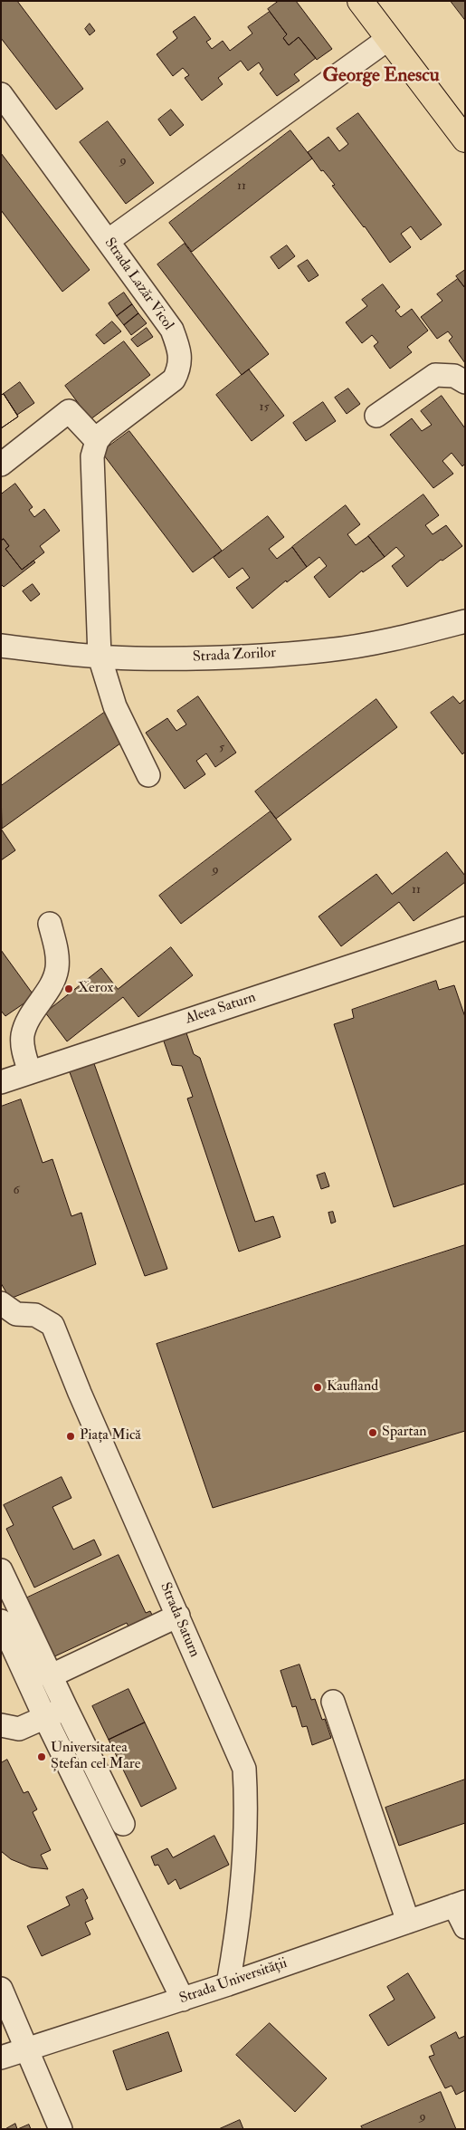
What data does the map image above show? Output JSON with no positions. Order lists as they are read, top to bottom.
{
  "streets": {
    "street": [
      "Strada Lazăr Vicol",
      "Strada Zorilor",
      "Aleea Saturn",
      "Strada Saturn",
      "Strada Universității"
    ]
  },
  "crossings": [
    ["Strada Saturn", "Strada Universității"]
  ],
  "districts": ["George Enescu"],
  "places": [
    "Xerox",
    "Kaufland",
    "Spartan",
    "Piața Mică",
    "Universitatea Ștefan cel Mare"
  ],
  "house_numbers": [
    "9",
    "11",
    "15",
    "5",
    "9",
    "11",
    "6",
    "9"
  ]
}
